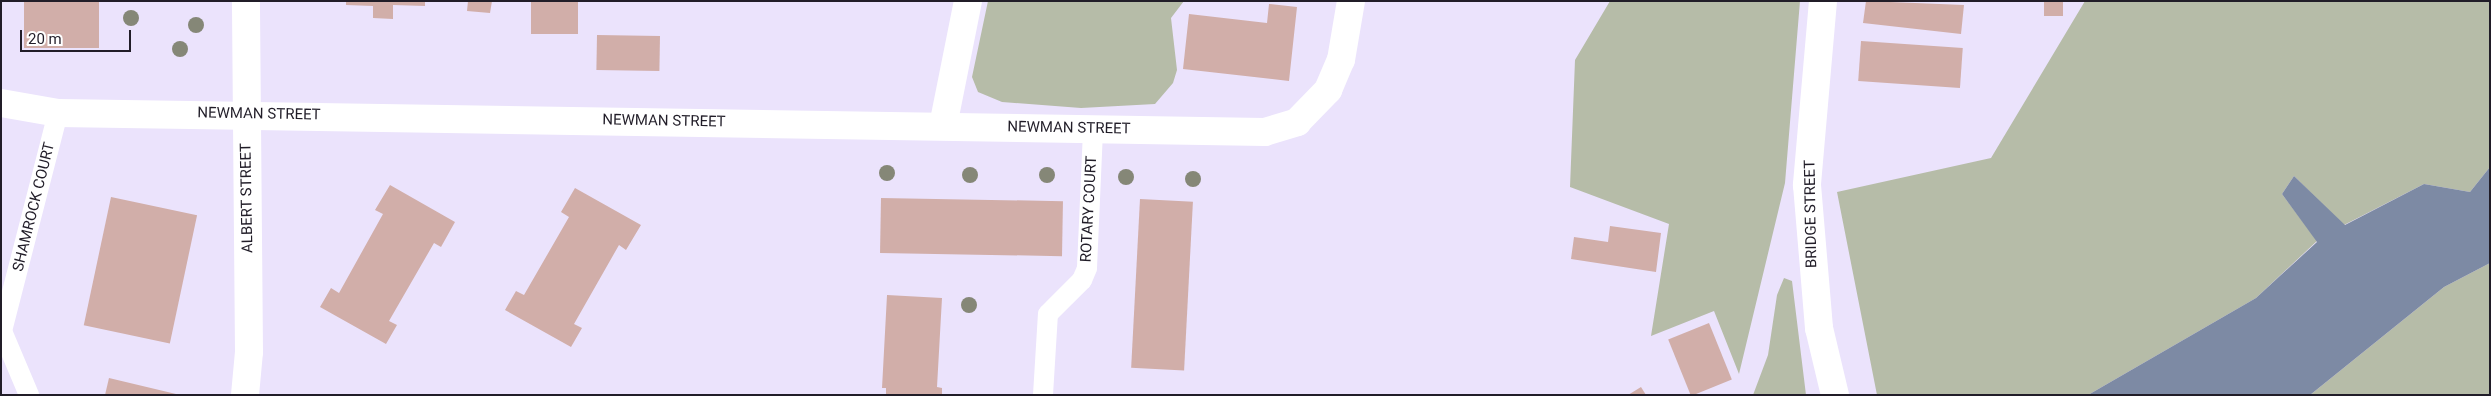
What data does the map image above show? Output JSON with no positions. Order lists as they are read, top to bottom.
{
  "streets": {
    "street": ["NEWMAN STREET", "ALBERT STREET", "BRIDGE STREET"],
    "lane": ["SHAMROCK COURT", "ROTARY COURT"]
  },
  "crossings": [
    ["NEWMAN STREET", "ALBERT STREET"],
    ["NEWMAN STREET", "SHAMROCK COURT"],
    ["NEWMAN STREET", "ROTARY COURT"]
  ],
  "scale_bar": "20 m"
}
